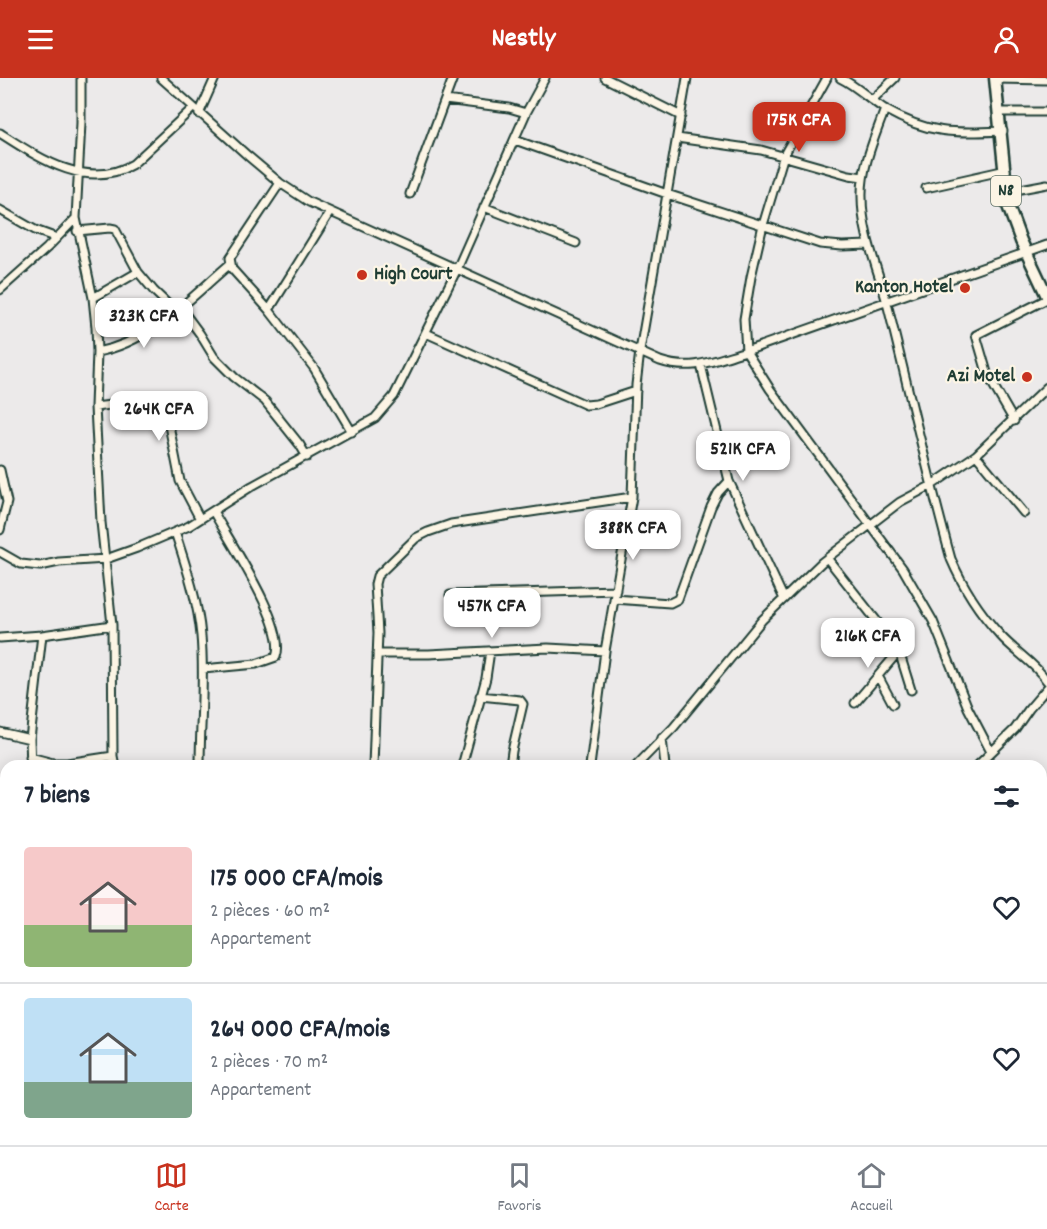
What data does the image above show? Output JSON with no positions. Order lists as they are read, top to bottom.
{
  "streets": {
    "highway": ["N8"]
  },
  "places": ["High Court", "Kanton Hotel", "Azi Motel"],
  "page": {
    "header": "Nestly",
    "price": [
      "175K CFA",
      "323K CFA",
      "264K CFA",
      "521K CFA",
      "388K CFA",
      "457K CFA",
      "216K CFA"
    ],
    "heading": "7 biens",
    "list": [
      {
        "name": "175 000 CFA/mois",
        "note": "2 pièces · 60 m² · Appartement"
      },
      {
        "name": "264 000 CFA/mois",
        "note": "2 pièces · 70 m² · Appartement"
      }
    ],
    "tabs": ["Carte", "Favoris", "Accueil"]
  }
}
